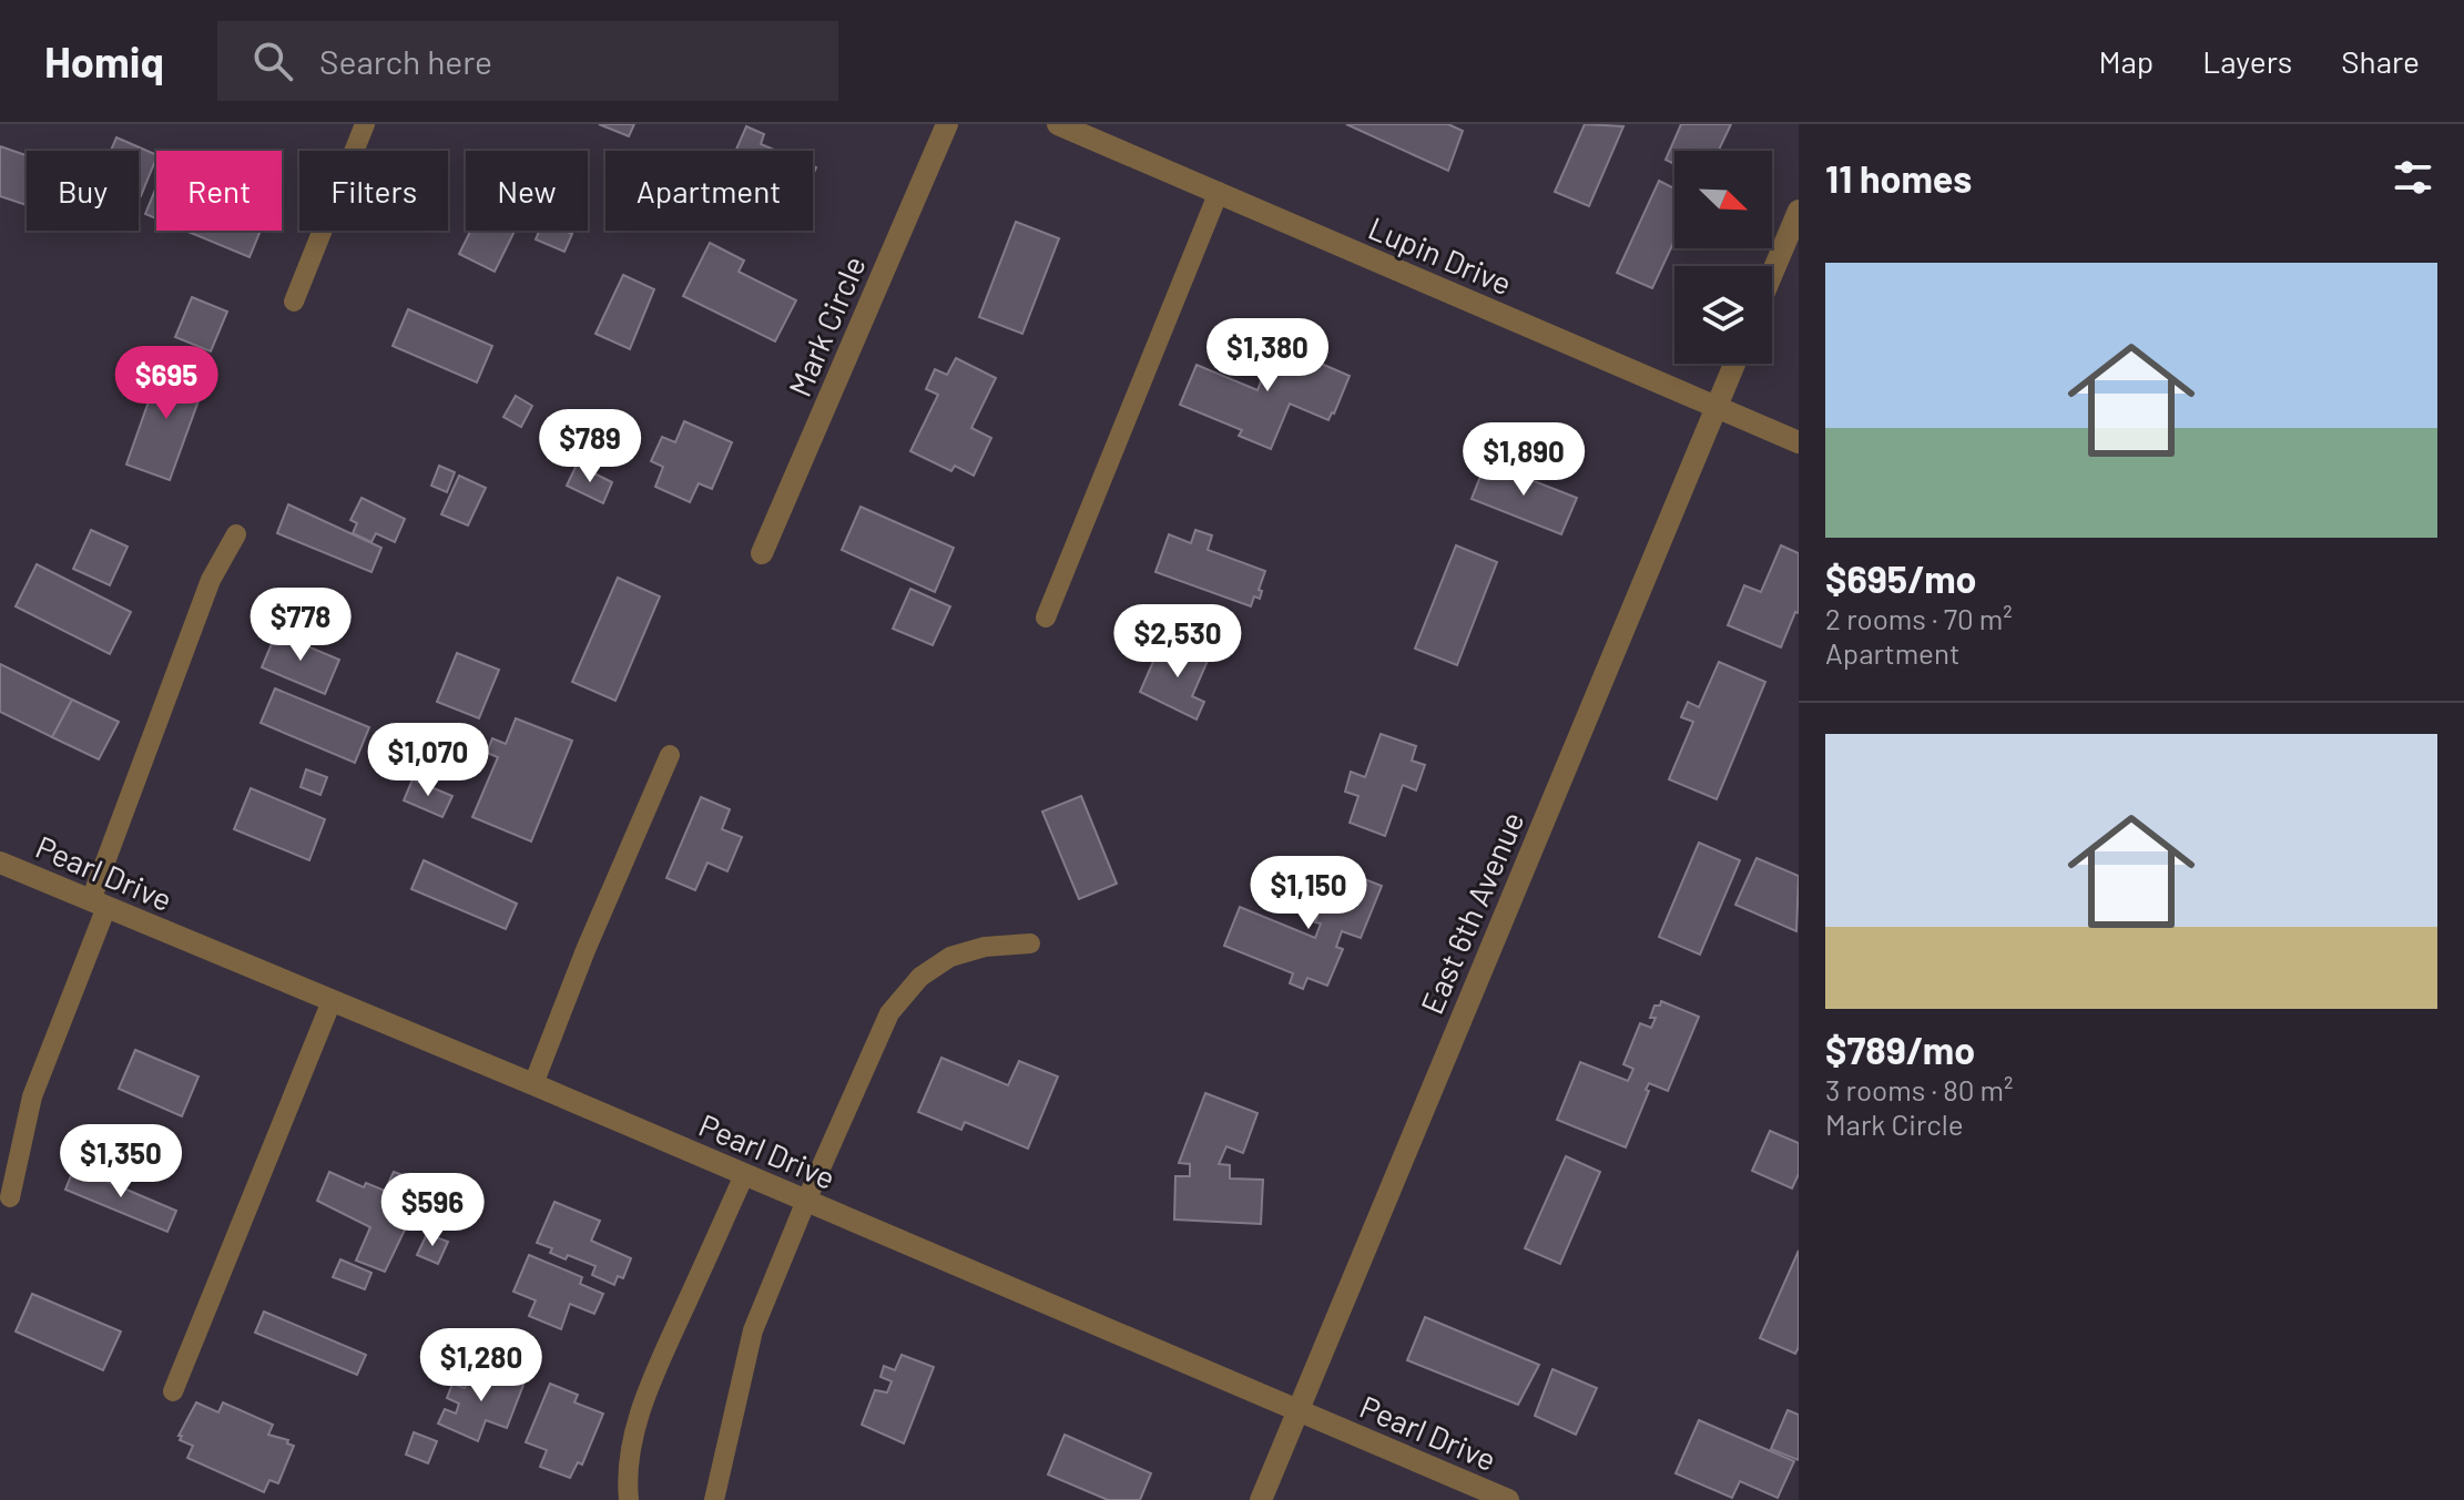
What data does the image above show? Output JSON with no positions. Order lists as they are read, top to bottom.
{
  "streets": {
    "street": [
      "Lupin Drive",
      "Mark Circle",
      "Pearl Drive",
      "East 6th Avenue"
    ]
  },
  "crossings": [
    ["Lupin Drive", "East 6th Avenue"],
    ["Pearl Drive", "East 6th Avenue"]
  ],
  "north": "bottom right",
  "page": {
    "header": "Homiq",
    "search": "Search here",
    "nav": ["Map", "Layers", "Share"],
    "heading": "11 homes",
    "chip": [
      "Buy",
      "Rent",
      "Filters",
      "New",
      "Apartment"
    ],
    "list": [
      {
        "name": "$695/mo",
        "note": "2 rooms · 70 m² · Apartment"
      },
      {
        "name": "$789/mo",
        "note": "3 rooms · 80 m² · Mark Circle"
      }
    ],
    "price": [
      "$1,380",
      "$695",
      "$789",
      "$1,890",
      "$778",
      "$2,530",
      "$1,070",
      "$1,150",
      "$1,350",
      "$596",
      "$1,280"
    ]
  }
}
